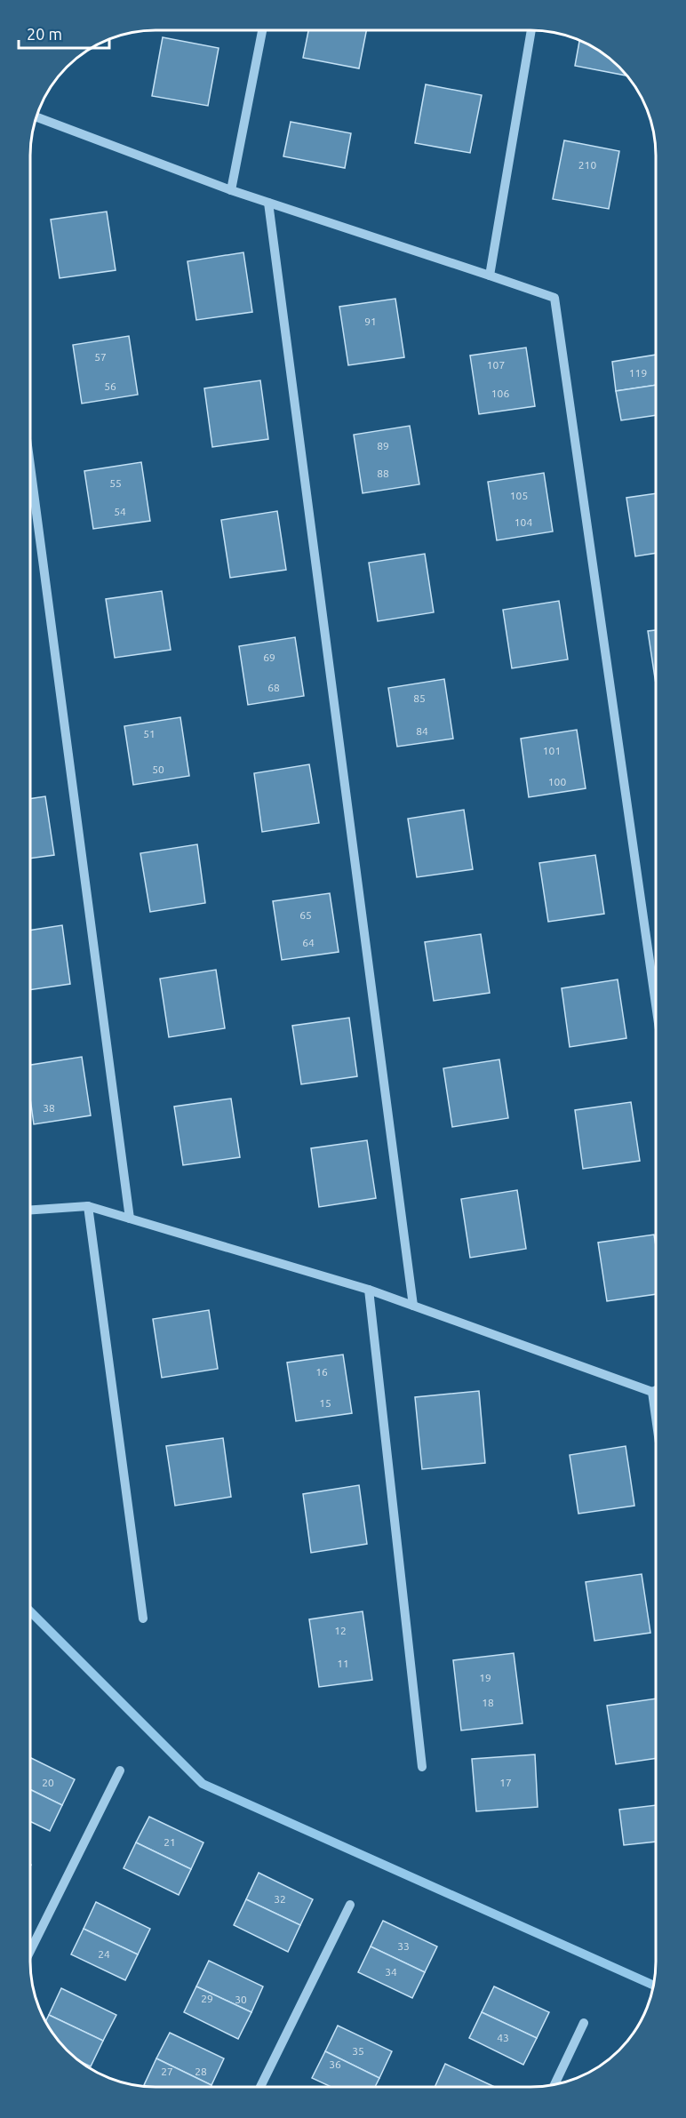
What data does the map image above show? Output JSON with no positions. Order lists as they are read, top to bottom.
{
  "house_numbers": [
    "210",
    "91",
    "57",
    "107",
    "119",
    "56",
    "106",
    "89",
    "88",
    "55",
    "105",
    "54",
    "104",
    "69",
    "68",
    "85",
    "84",
    "51",
    "101",
    "50",
    "100",
    "65",
    "64",
    "38",
    "16",
    "15",
    "12",
    "11",
    "19",
    "18",
    "20",
    "17",
    "21",
    "32",
    "33",
    "24",
    "34",
    "29",
    "30",
    "43",
    "35",
    "36",
    "27",
    "28"
  ],
  "scale_bar": "20 m"
}
